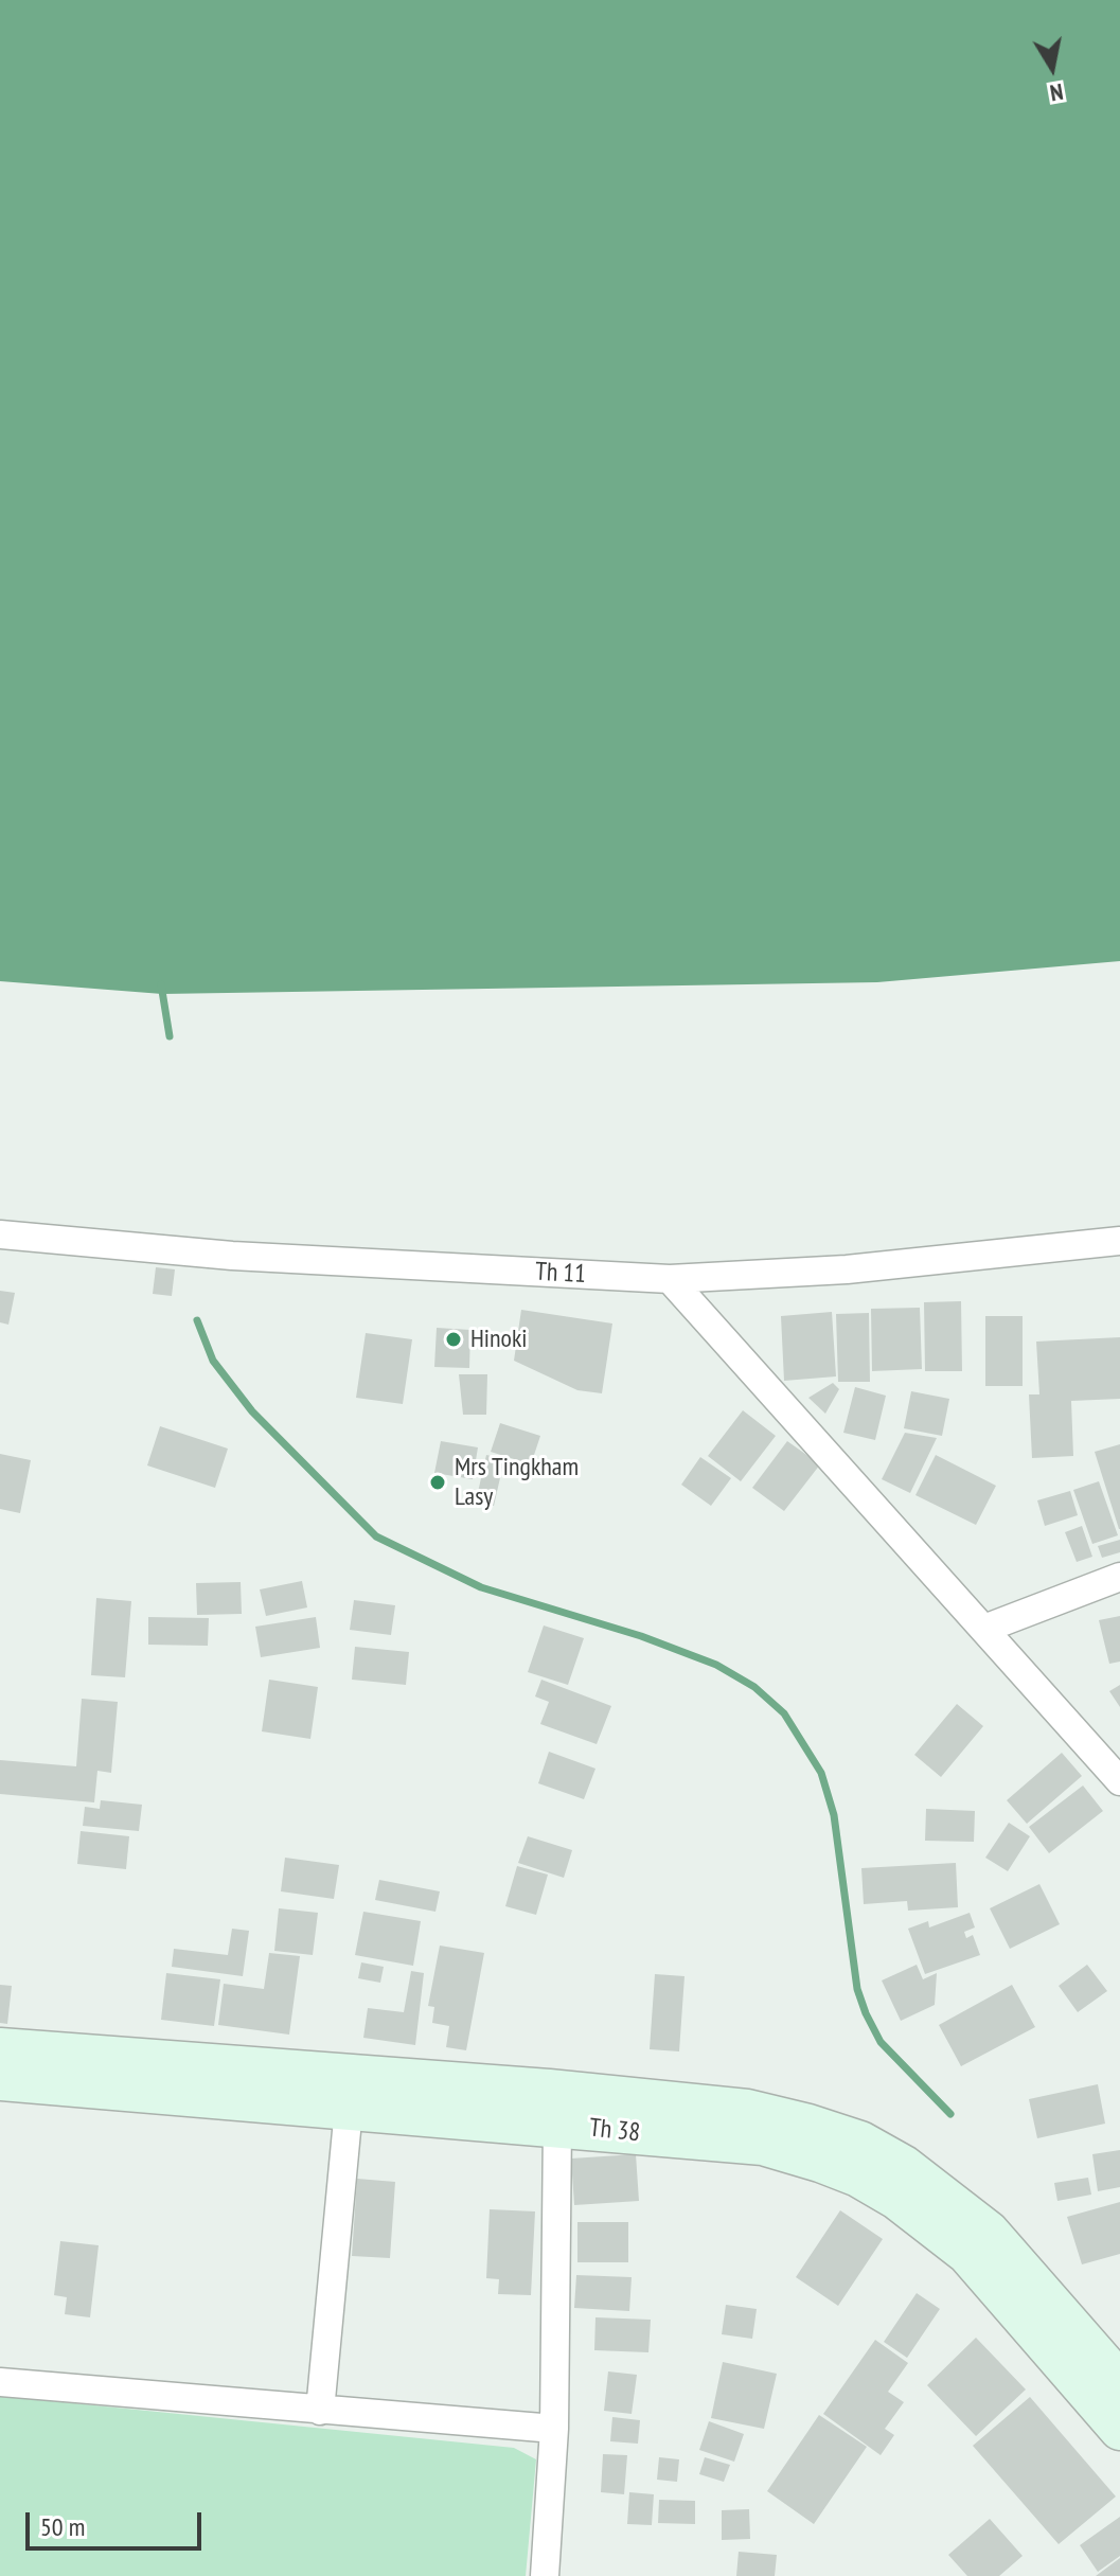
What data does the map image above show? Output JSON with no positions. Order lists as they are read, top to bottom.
{
  "streets": {
    "street": ["Th 11", "Th 38"]
  },
  "places": ["Hinoki", "Mrs Tingkham Lasy"],
  "scale_bar": "50 m",
  "north": "bottom"
}
